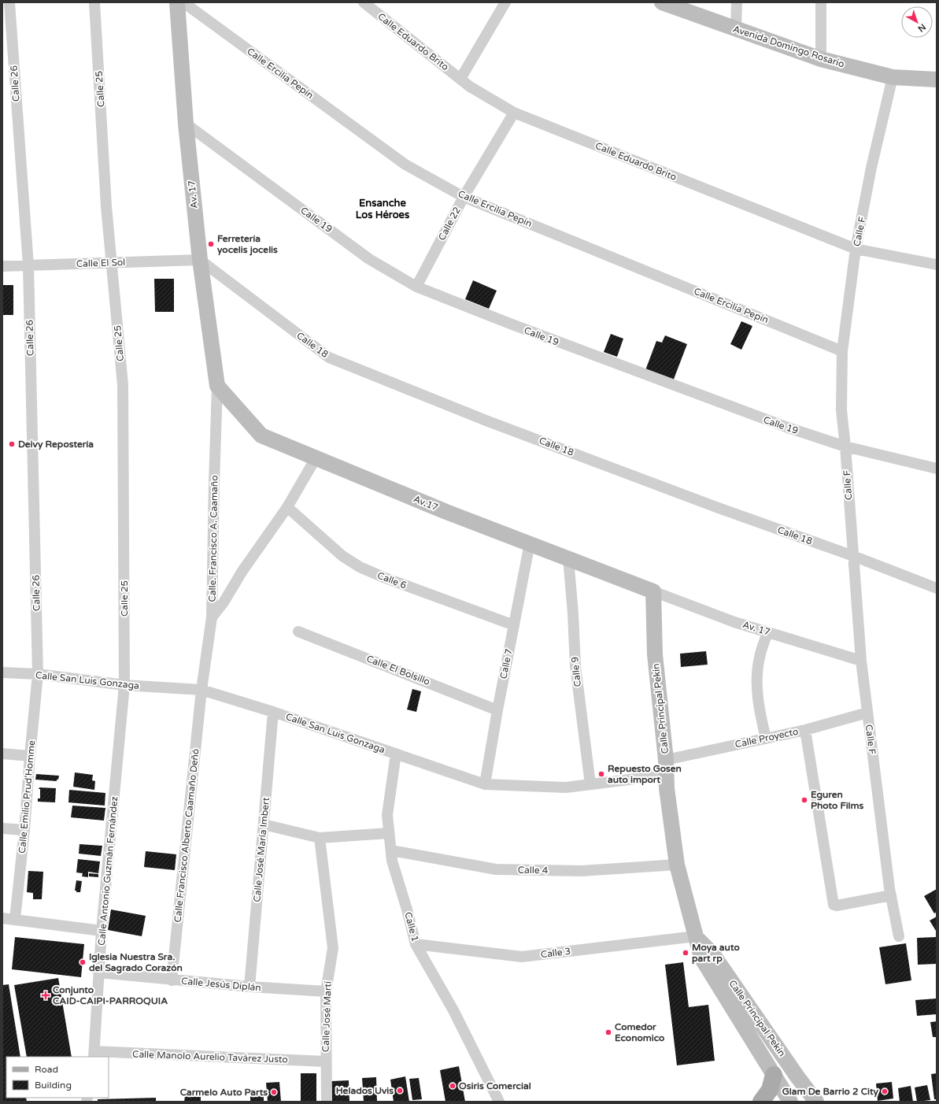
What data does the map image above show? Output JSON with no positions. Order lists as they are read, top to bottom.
{
  "streets": {
    "main road": [
      "Avenida Domingo Rosario",
      "Av. 17",
      "Av.17",
      "Calle Principal Pekín"
    ],
    "street": [
      "Calle Eduardo Brito",
      "Calle Ercilia Pepín",
      "Calle 26",
      "Calle 25",
      "Calle 19",
      "Calle 22",
      "Calle F",
      "Calle El Sol",
      "Calle 18",
      "Calle. Francisco A. Caamaño",
      "Calle 6",
      "Calle 7",
      "Calle El Bolsillo",
      "Calle 9",
      "Calle San Luis Gonzaga",
      "Calle Proyecto",
      "Calle Emilio Prud'Homme",
      "Calle Francisco Alberto Caamaño Deñó",
      "Calle José María Imbert",
      "Calle 4",
      "Calle Antonio Guzmán Fernández",
      "Calle 1",
      "Calle 3",
      "Calle Jesús Diplán",
      "Calle José Martí",
      "Calle Manolo Aurelio Tavárez Justo"
    ]
  },
  "crossings": [
    ["Calle Eduardo Brito", "Calle 22"],
    ["Calle Eduardo Brito", "Calle F"],
    ["Avenida Domingo Rosario", "Calle F"],
    ["Calle Ercilia Pepín", "Calle 22"],
    ["Calle Ercilia Pepín", "Calle F"],
    ["Calle 26", "Calle El Sol"],
    ["Calle 26", "Calle San Luis Gonzaga"],
    ["Calle 26", "Calle Emilio Prud'Homme"],
    ["Calle 25", "Calle El Sol"],
    ["Calle 25", "Calle San Luis Gonzaga"],
    ["Calle 25", "Calle Antonio Guzmán Fernández"],
    ["Av. 17", "Calle 19"],
    ["Av. 17", "Calle F"],
    ["Av. 17", "Calle El Sol"],
    ["Av. 17", "Calle 18"],
    ["Av. 17", "Av.17"],
    ["Av. 17", "Calle. Francisco A. Caamaño"],
    ["Av. 17", "Calle Principal Pekín"],
    ["Calle 19", "Calle 22"],
    ["Calle 19", "Calle F"],
    ["Calle F", "Calle 18"],
    ["Calle F", "Calle Proyecto"],
    ["Calle El Sol", "Calle 18"],
    ["Av.17", "Calle. Francisco A. Caamaño"],
    ["Av.17", "Calle 7"],
    ["Av.17", "Calle 9"],
    ["Av.17", "Calle Principal Pekín"],
    ["Calle. Francisco A. Caamaño", "Calle San Luis Gonzaga"],
    ["Calle. Francisco A. Caamaño", "Calle Francisco Alberto Caamaño Deñó"],
    ["Calle 6", "Calle 7"],
    ["Calle 7", "Calle El Bolsillo"],
    ["Calle 7", "Calle San Luis Gonzaga"],
    ["Calle 9", "Calle San Luis Gonzaga"],
    ["Calle San Luis Gonzaga", "Calle Principal Pekín"],
    ["Calle San Luis Gonzaga", "Calle Proyecto"],
    ["Calle San Luis Gonzaga", "Calle Emilio Prud'Homme"],
    ["Calle San Luis Gonzaga", "Calle Francisco Alberto Caamaño Deñó"],
    ["Calle San Luis Gonzaga", "Calle José María Imbert"],
    ["Calle San Luis Gonzaga", "Calle Antonio Guzmán Fernández"],
    ["Calle San Luis Gonzaga", "Calle 1"],
    ["Calle Principal Pekín", "Calle Proyecto"],
    ["Calle Principal Pekín", "Calle 4"],
    ["Calle Principal Pekín", "Calle 3"],
    ["Calle Francisco Alberto Caamaño Deñó", "Calle Jesús Diplán"],
    ["Calle José María Imbert", "Calle Jesús Diplán"],
    ["Calle 4", "Calle 1"],
    ["Calle Antonio Guzmán Fernández", "Calle Jesús Diplán"],
    ["Calle Antonio Guzmán Fernández", "Calle Manolo Aurelio Tavárez Justo"],
    ["Calle 1", "Calle 3"],
    ["Calle Jesús Diplán", "Calle José Martí"],
    ["Calle José Martí", "Calle Manolo Aurelio Tavárez Justo"]
  ],
  "districts": ["Ensanche Los Héroes"],
  "places": {
    "other": [
      "Ferretería yocelis jocelis",
      "Deivy Repostería",
      "Repuesto Gosen auto import",
      "Eguren Photo Films",
      "Moya auto part rp",
      "Iglesia Nuestra Sra. del Sagrado Corazón",
      "Comedor Economico",
      "Osiris Comercial",
      "Helados Uvis",
      "Glam De Barrio 2 City",
      "Carmelo Auto Parts"
    ],
    "health": ["Conjunto CAID-CAIPI-PARROQUIA"]
  },
  "legend": ["Road", "Building"],
  "north": "bottom right"
}
